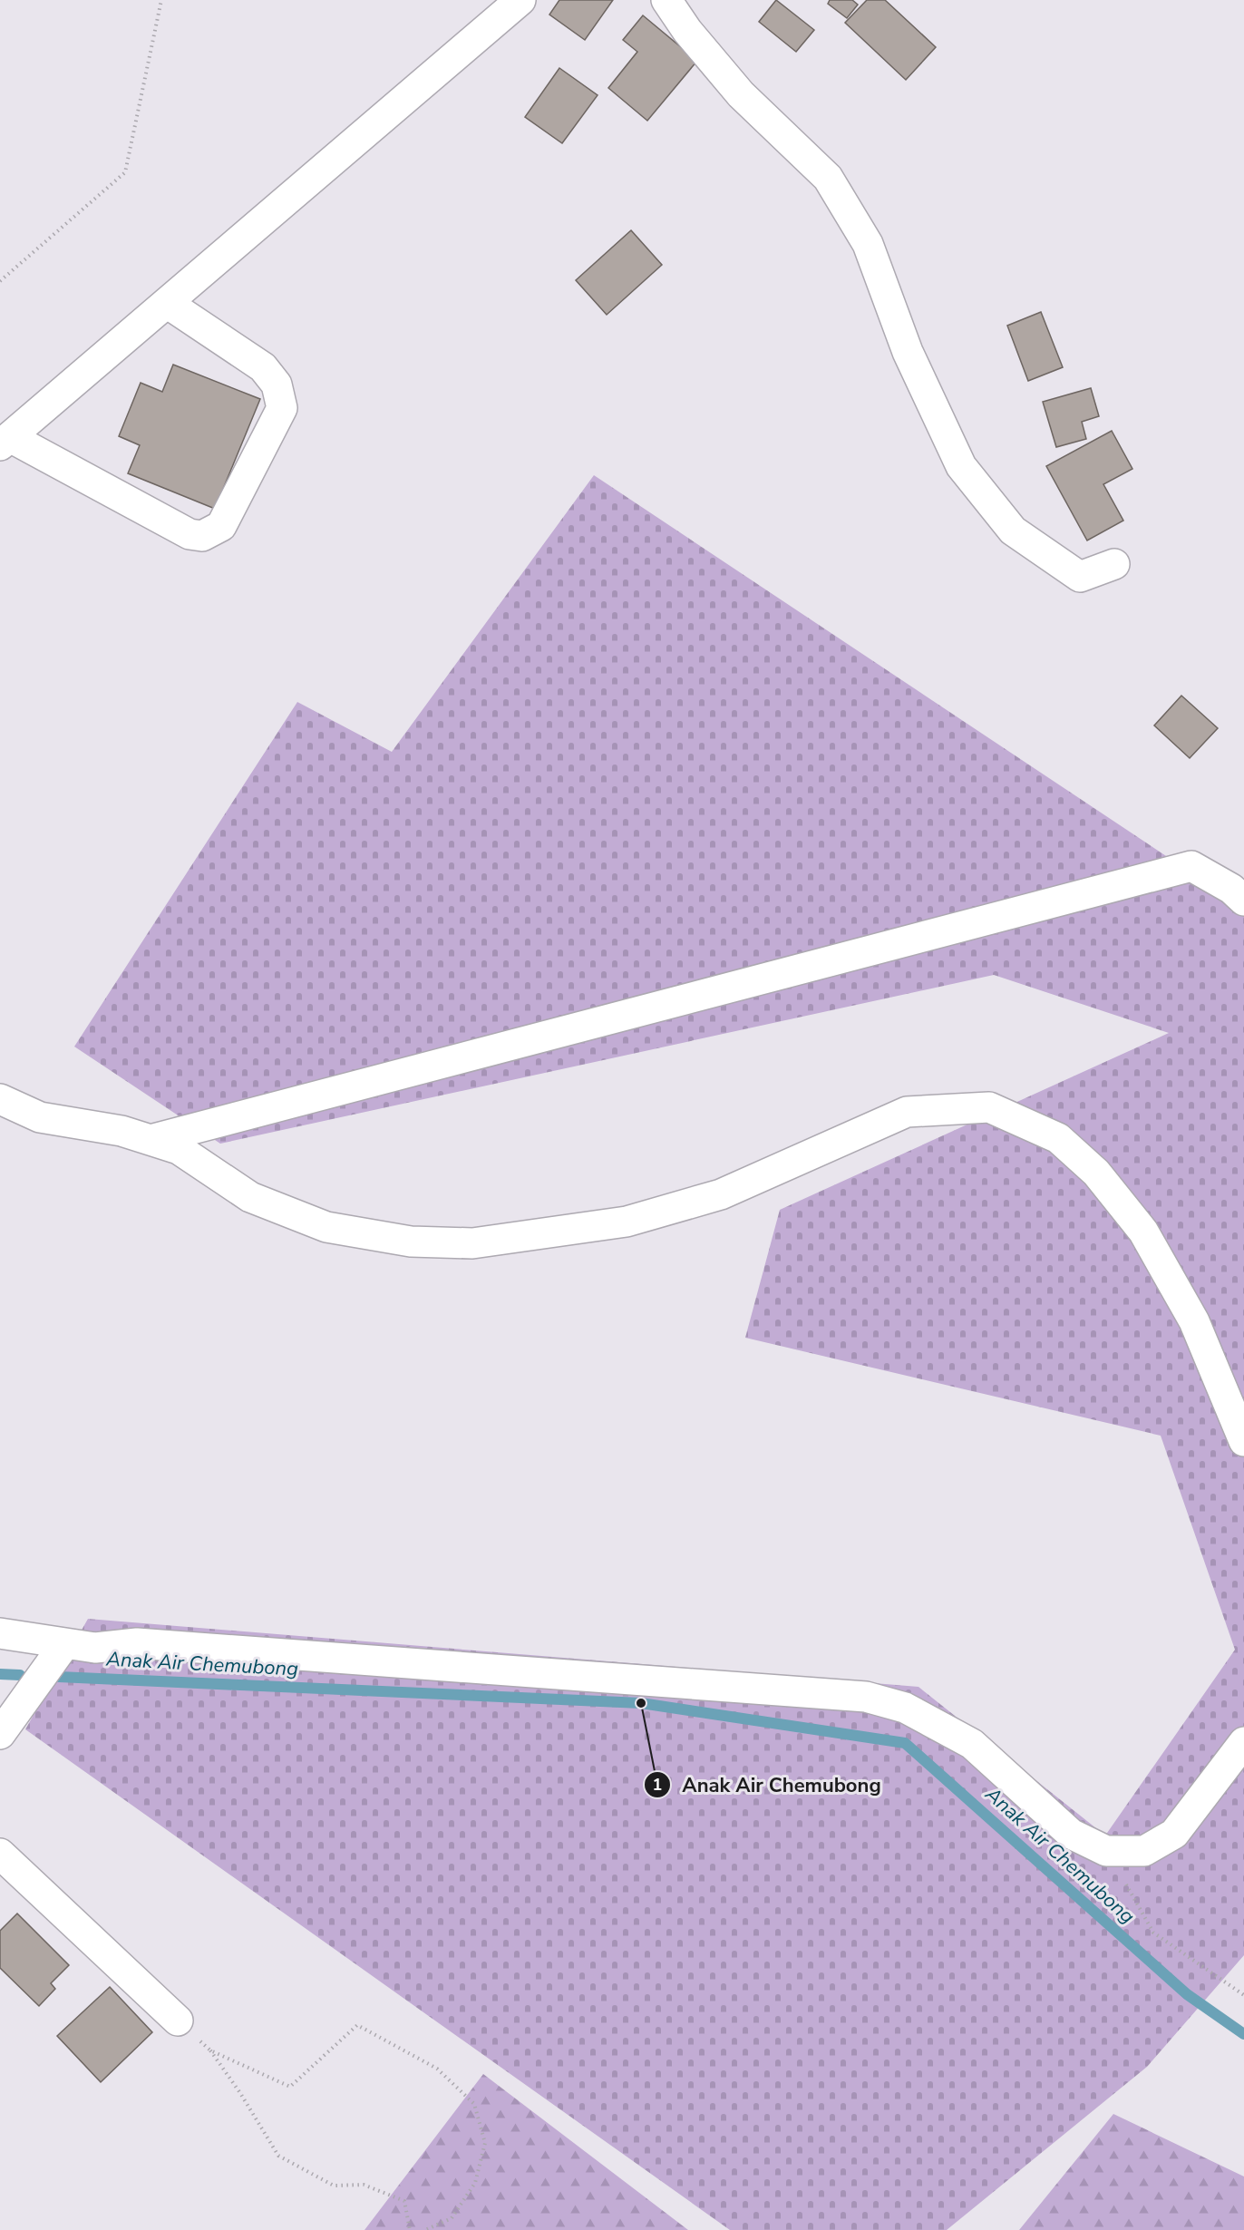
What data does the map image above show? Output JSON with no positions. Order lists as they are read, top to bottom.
{
  "water": ["Anak Air Chemubong"],
  "places": ["Anak Air Chemubong"]
}
